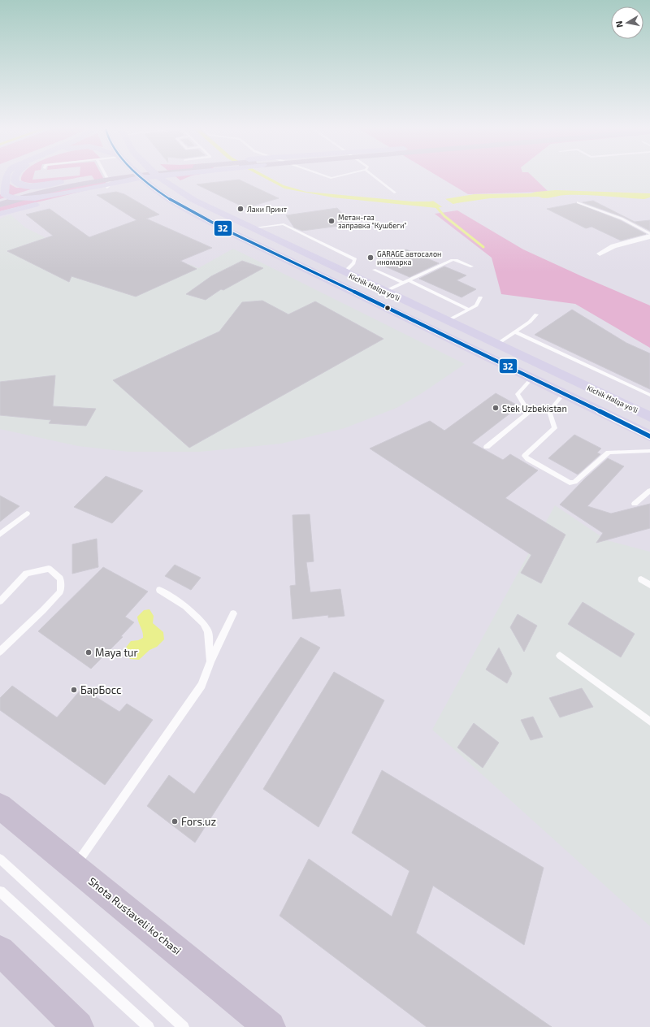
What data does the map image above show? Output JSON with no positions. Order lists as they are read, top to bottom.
{
  "streets": {
    "highway": ["Kichik Halqa yo'li"],
    "main road": ["Shota Rustaveli ko'chasi"]
  },
  "places": [
    "Лаки Принт",
    "Метан-газ заправка \"Кушбеги\"",
    "GARAGE автосалон иномарка",
    "Stek Uzbekistan",
    "Maya tur",
    "БарБосс",
    "Fors.uz"
  ],
  "lines": ["transit line 32"],
  "north": "left"
}
